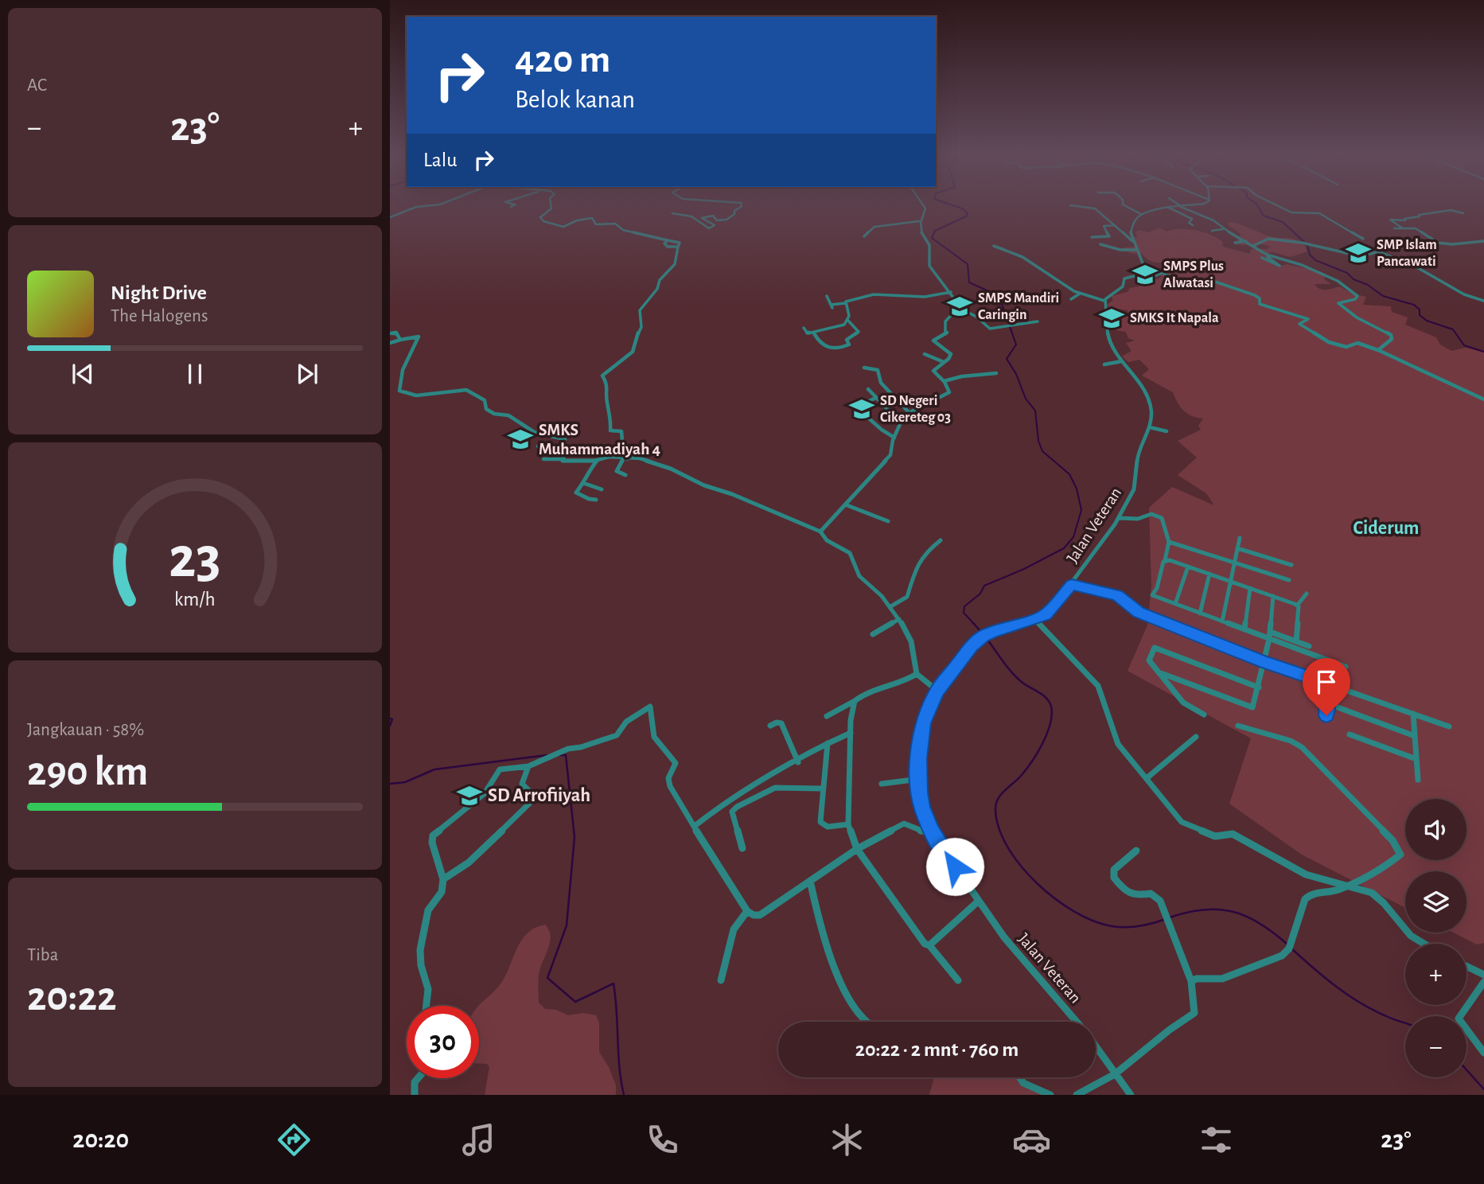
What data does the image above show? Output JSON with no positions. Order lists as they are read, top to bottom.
{
  "streets": {
    "street": ["Jalan Veteran"]
  },
  "districts": ["Ciderum"],
  "places": {
    "school or university": [
      "SMP Islam Pancawati",
      "SMPS Plus Alwatasi",
      "SMPS Mandiri Caringin",
      "SMKS It Napala",
      "SD Negeri Cikereteg 03",
      "SMKS Muhammadiyah 4",
      "SD Arrofiiyah"
    ]
  },
  "page": {
    "tile": [
      "AC",
      ["Jangkauan · 58%", "290 km"],
      ["Tiba", "20:22"]
    ],
    "turn": ["420 m", "Belok kanan"],
    "heat": ["−", "23°", "+"],
    "then": "Lalu",
    "song": ["Night Drive", "The Halogens"],
    "map_buttons": ["+", "−"],
    "limit": "30",
    "trip": "20:22 · 2 mnt · 760 m",
    "tabs": ["20:20", "23°"],
    "gauge": ["23", "km/h"]
  }
}
